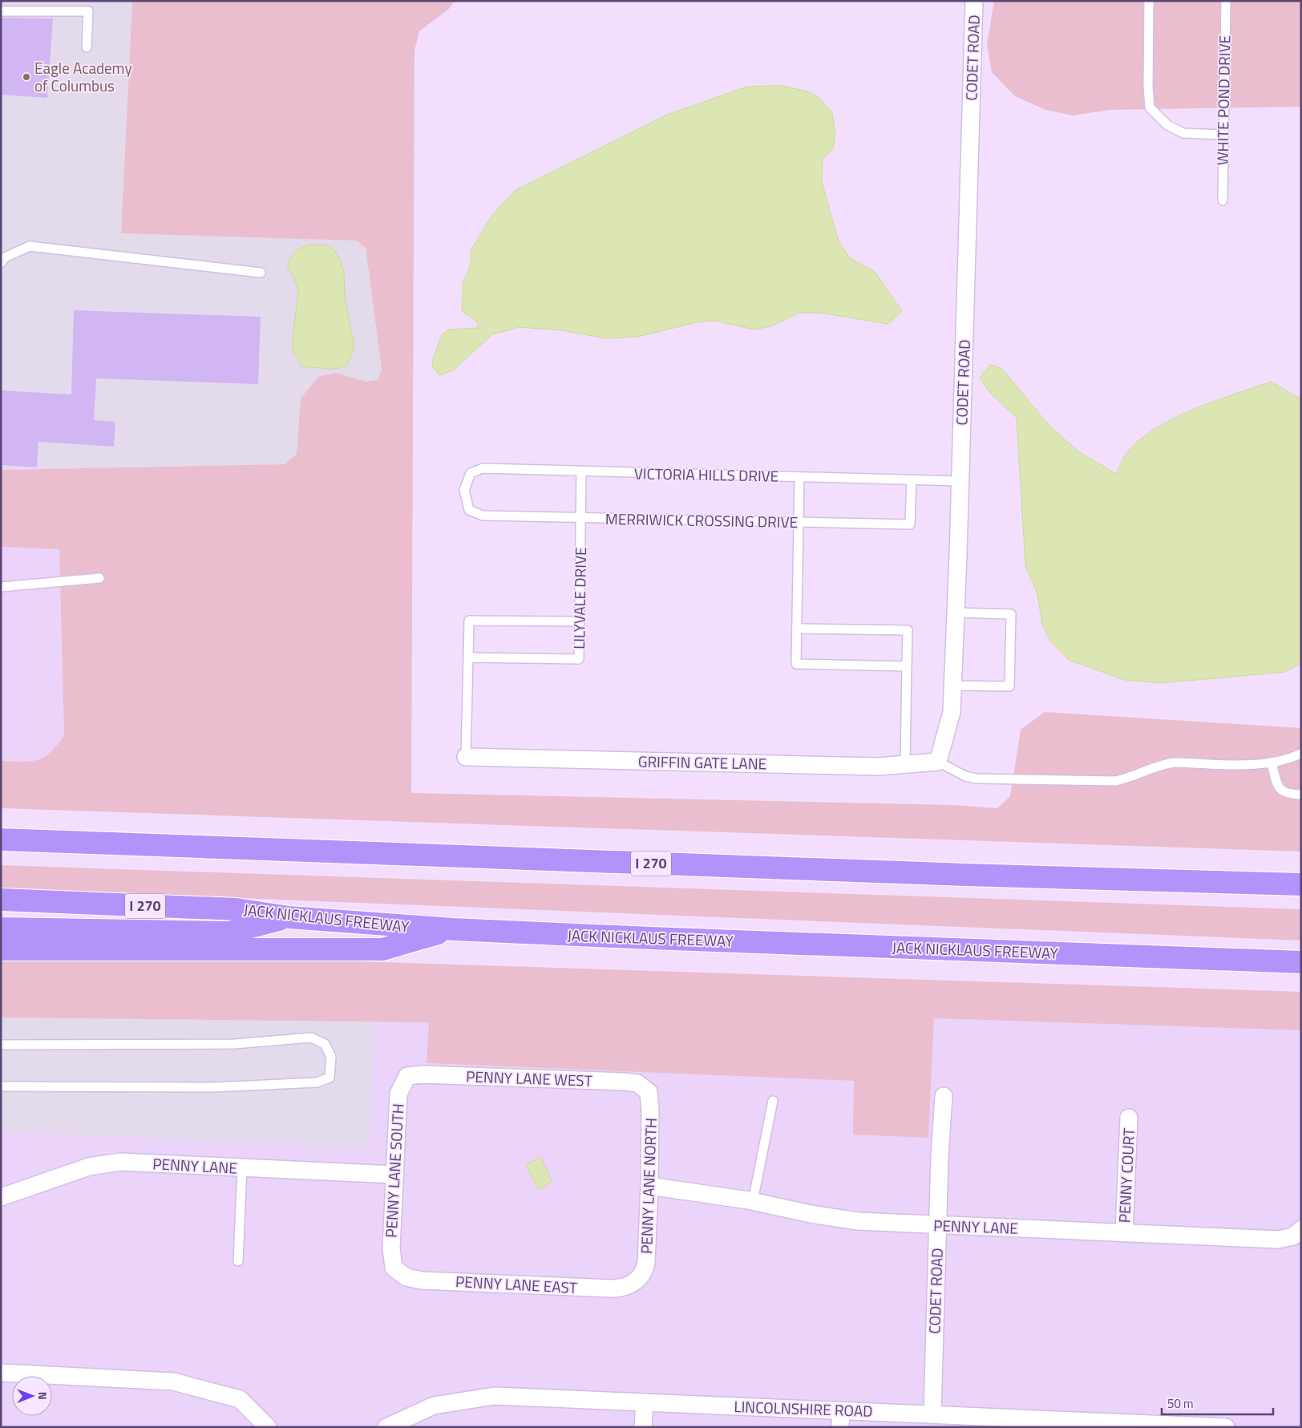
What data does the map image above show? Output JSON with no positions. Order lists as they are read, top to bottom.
{
  "streets": {
    "highway": ["I 270", "JACK NICKLAUS FREEWAY"],
    "street": [
      "CODET ROAD",
      "GRIFFIN GATE LANE",
      "PENNY LANE WEST",
      "PENNY LANE",
      "PENNY LANE SOUTH",
      "PENNY COURT",
      "PENNY LANE NORTH",
      "PENNY LANE EAST",
      "LINCOLNSHIRE ROAD"
    ],
    "lane": [
      "WHITE POND DRIVE",
      "VICTORIA HILLS DRIVE",
      "MERRIWICK CROSSING DRIVE",
      "LILYVALE DRIVE"
    ]
  },
  "crossings": [
    ["CODET ROAD", "VICTORIA HILLS DRIVE"],
    ["CODET ROAD", "GRIFFIN GATE LANE"],
    ["CODET ROAD", "PENNY LANE"],
    ["CODET ROAD", "LINCOLNSHIRE ROAD"],
    ["VICTORIA HILLS DRIVE", "MERRIWICK CROSSING DRIVE"],
    ["VICTORIA HILLS DRIVE", "LILYVALE DRIVE"],
    ["MERRIWICK CROSSING DRIVE", "LILYVALE DRIVE"],
    ["PENNY LANE WEST", "PENNY LANE SOUTH"],
    ["PENNY LANE WEST", "PENNY LANE NORTH"],
    ["PENNY LANE", "PENNY LANE SOUTH"],
    ["PENNY LANE", "PENNY COURT"],
    ["PENNY LANE", "PENNY LANE NORTH"],
    ["PENNY LANE SOUTH", "PENNY LANE EAST"],
    ["PENNY LANE NORTH", "PENNY LANE EAST"]
  ],
  "places": ["Eagle Academy of Columbus"],
  "scale_bar": "50 m",
  "north": "right"
}
